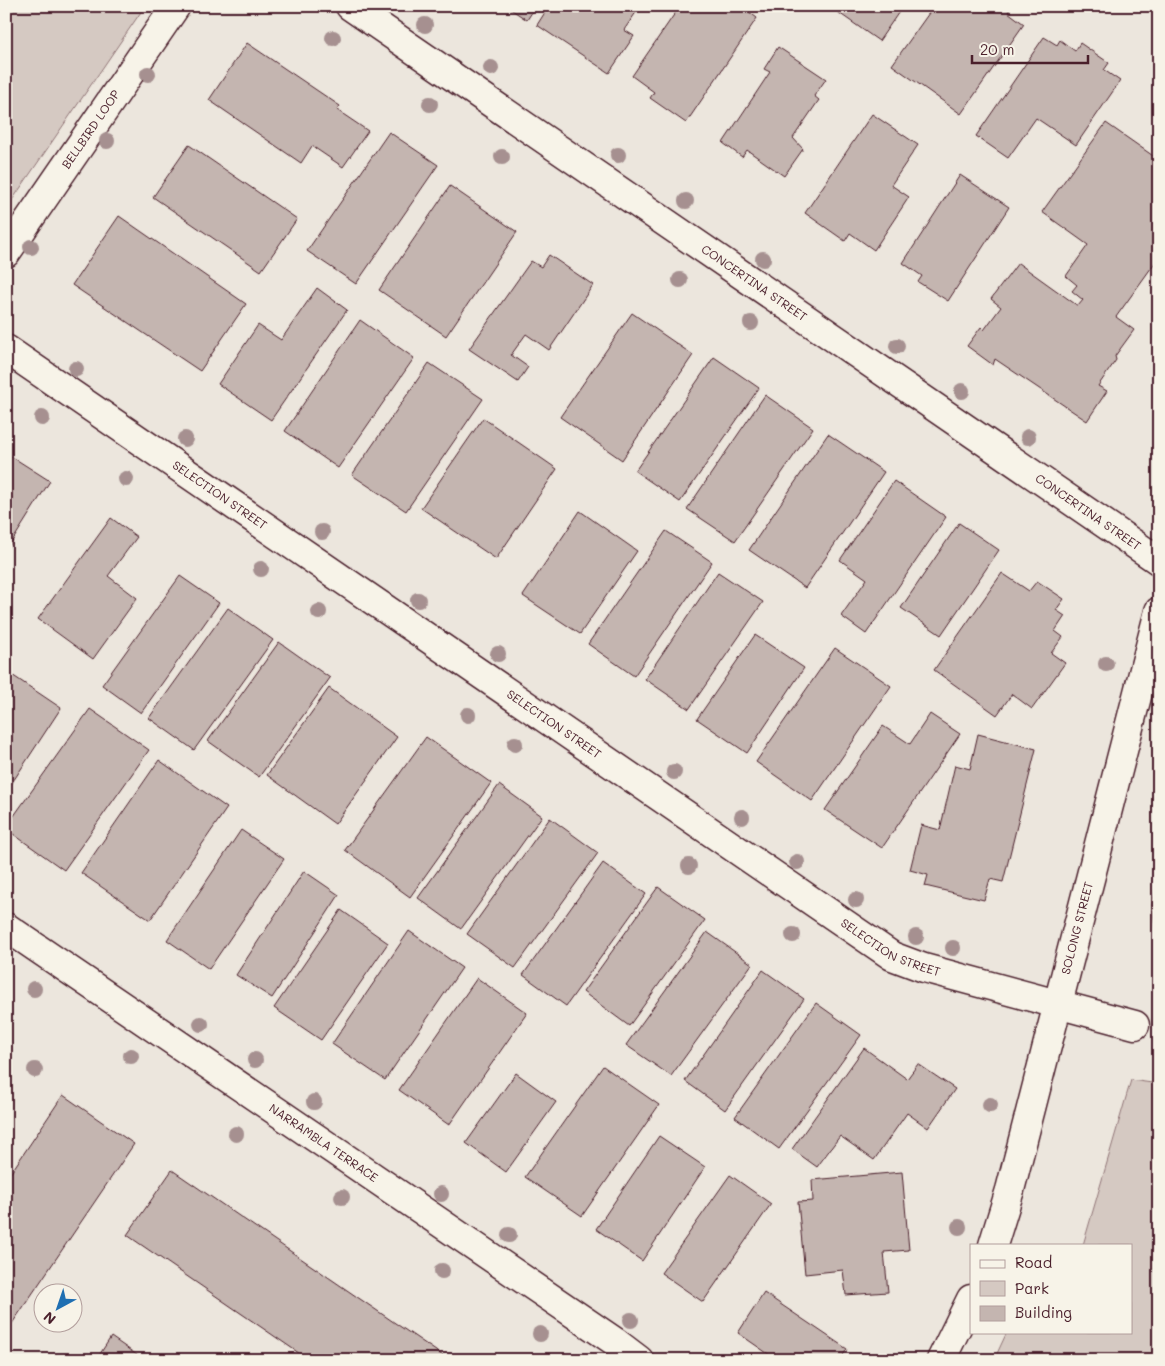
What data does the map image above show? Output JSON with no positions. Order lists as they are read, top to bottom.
{
  "streets": {
    "street": [
      "BELLBIRD LOOP",
      "CONCERTINA STREET",
      "SELECTION STREET",
      "SOLONG STREET",
      "NARRAMBLA TERRACE"
    ]
  },
  "crossings": [
    ["SELECTION STREET", "SOLONG STREET"]
  ],
  "legend": ["Road", "Park", "Building"],
  "scale_bar": "20 m",
  "north": "bottom left"
}
